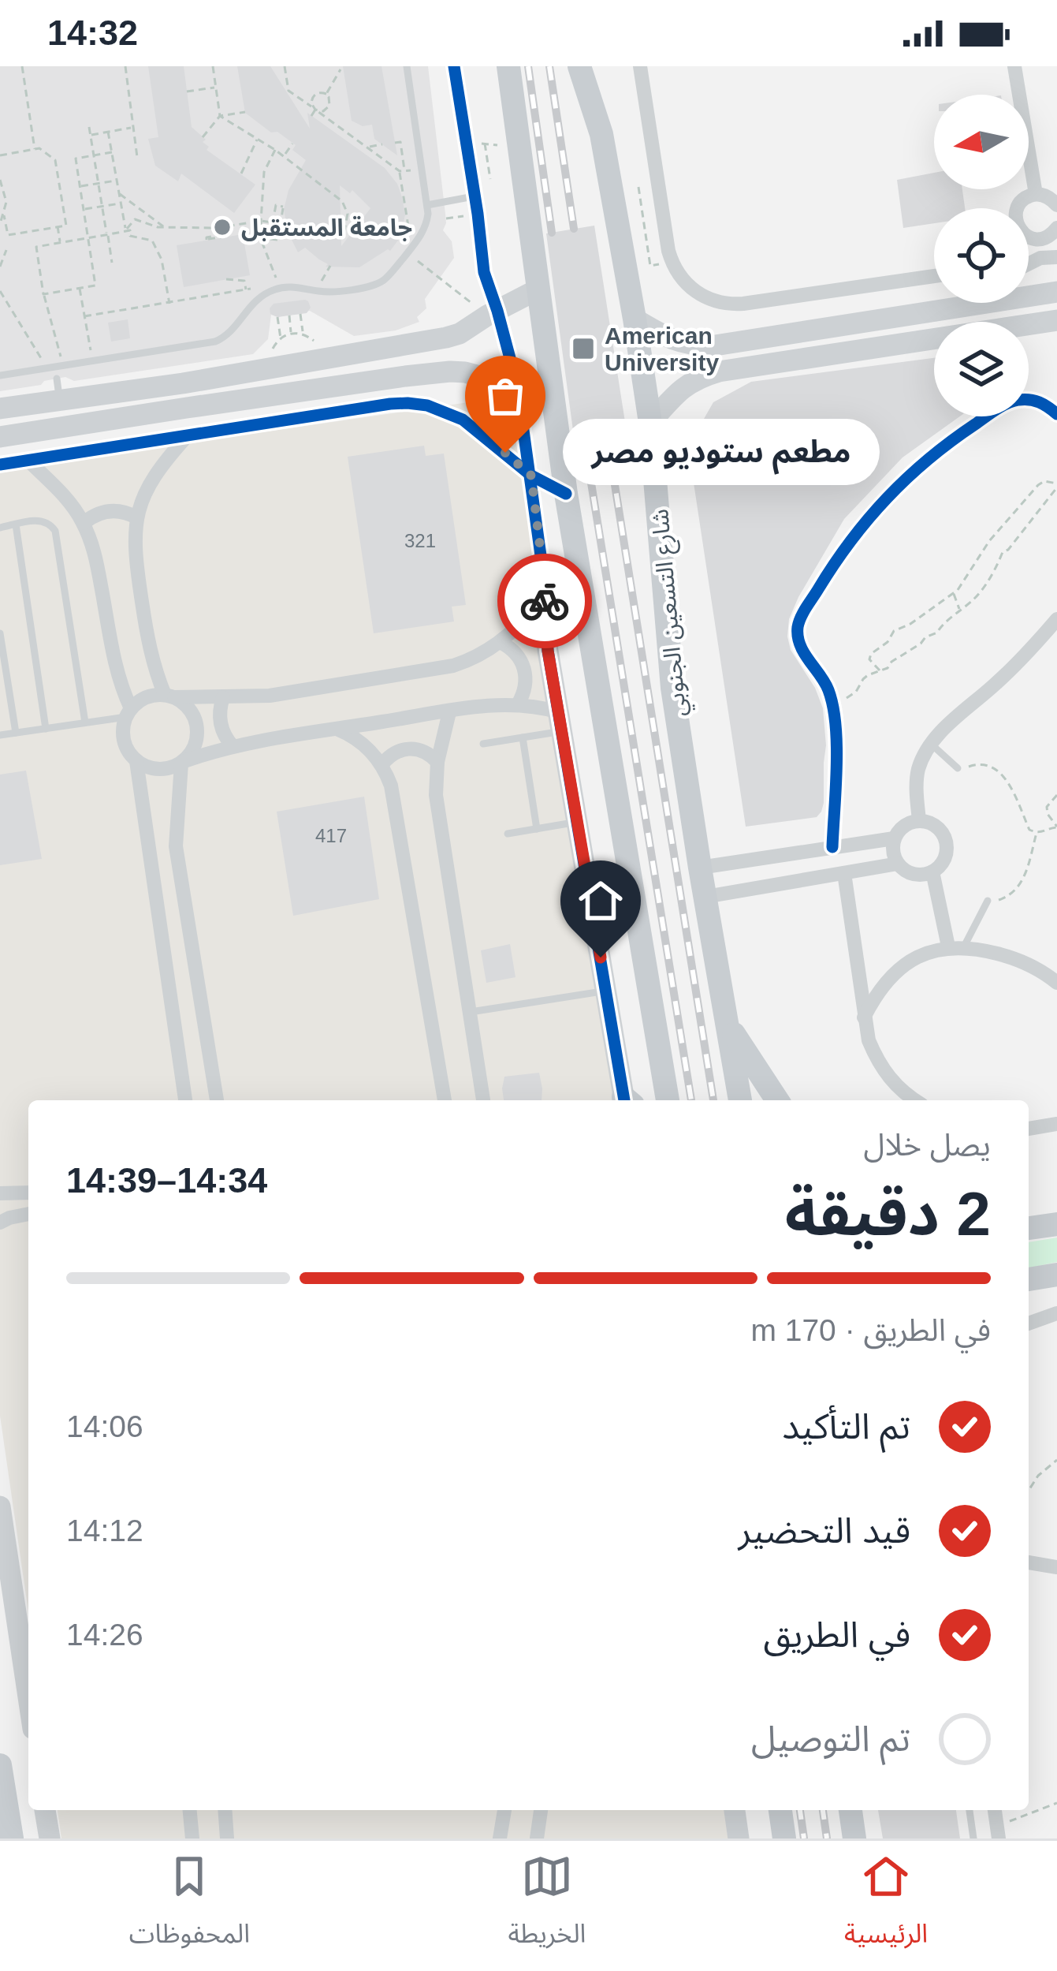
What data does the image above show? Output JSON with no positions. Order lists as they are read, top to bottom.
{
  "streets": {
    "main road": ["شارع التسعين الجنوبي"]
  },
  "places": {
    "other": ["جامعة المستقبل", "مطعم ستوديو مصر"],
    "transit": ["American University"]
  },
  "house_numbers": ["321", "417"],
  "north": "left",
  "page": {
    "status": "14:32",
    "bubble": "مطعم ستوديو مصر",
    "heading": ["2 دقيقة", "يصل خلال", "14:34–14:39"],
    "bar": "في الطريق · 170 m",
    "list": [
      ["تم التأكيد", "14:06"],
      ["قيد التحضير", "14:12"],
      ["في الطريق", "14:26"],
      "تم التوصيل"
    ],
    "tabs": ["الرئيسية", "الخريطة", "المحفوظات"]
  }
}
